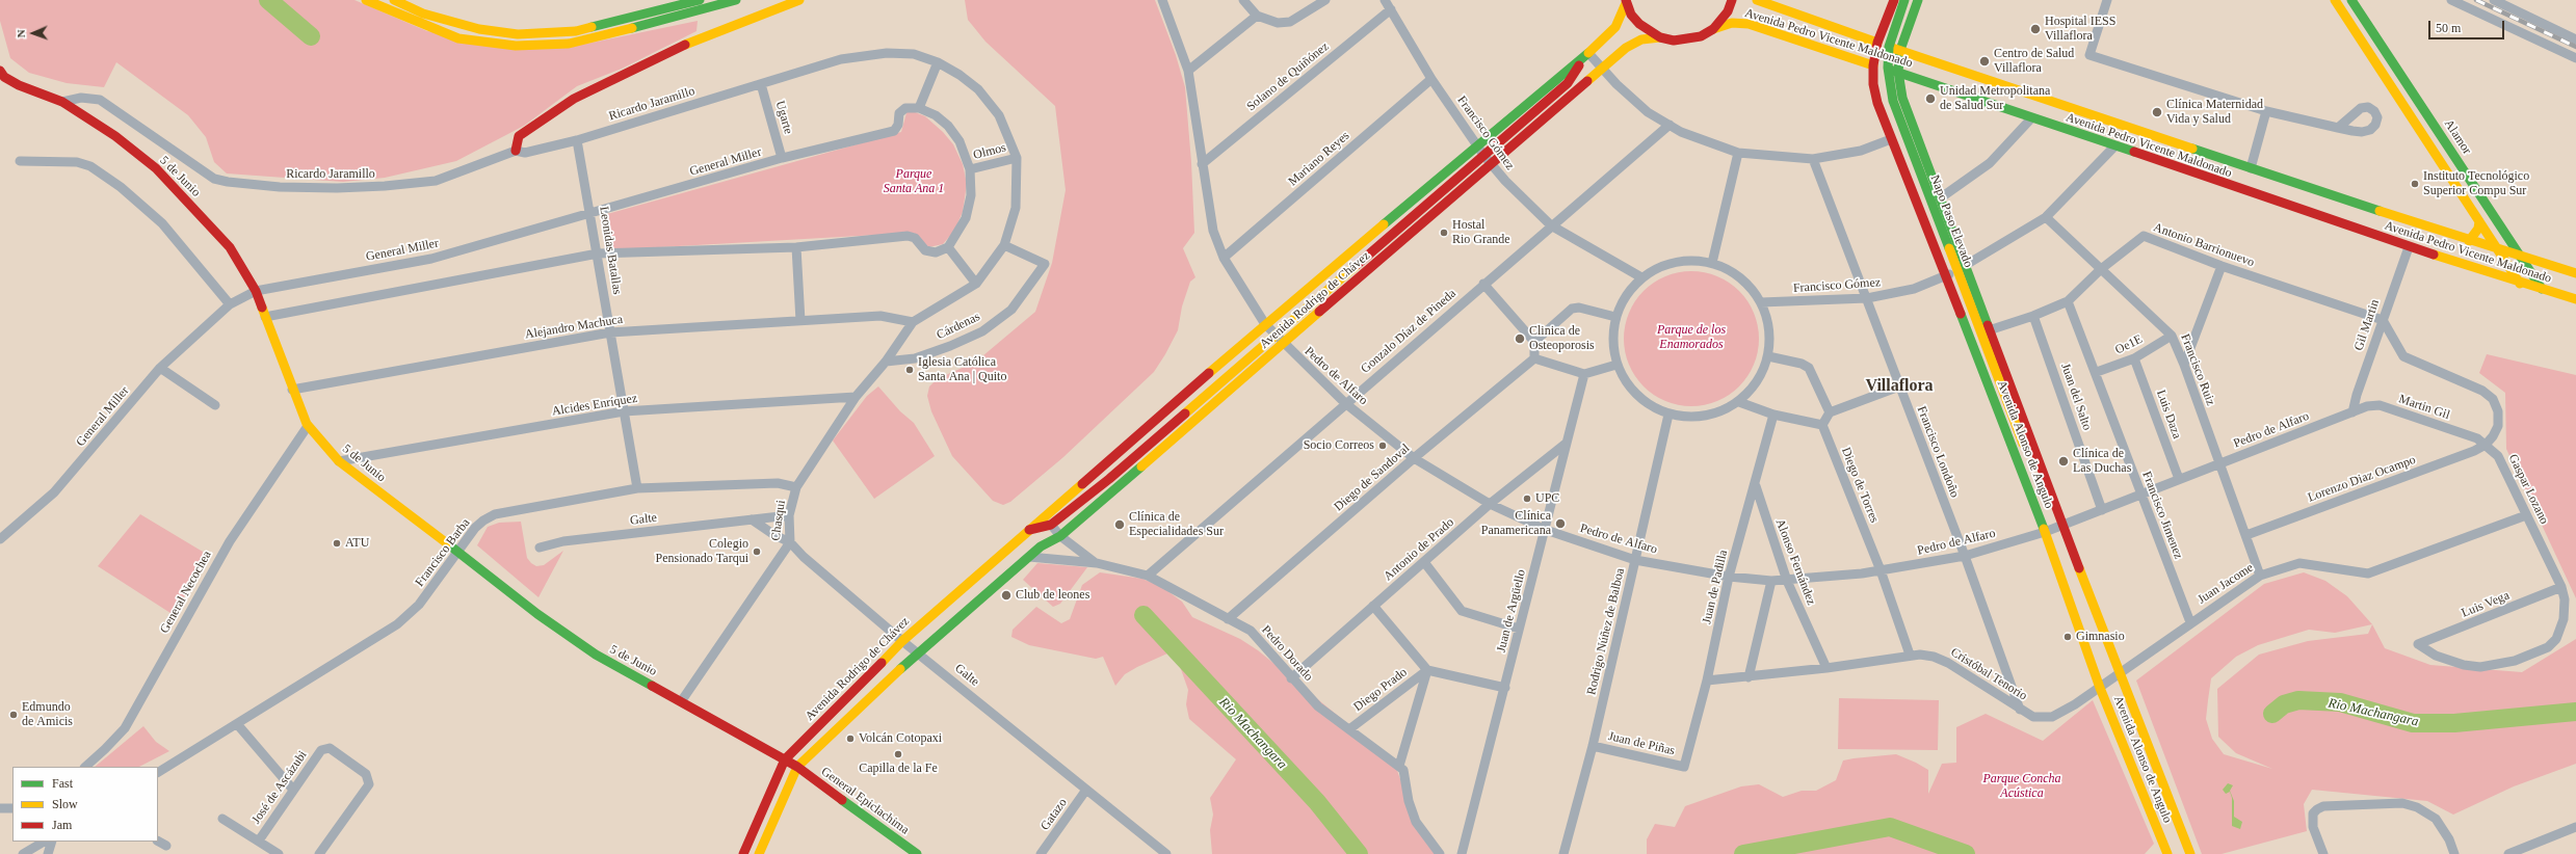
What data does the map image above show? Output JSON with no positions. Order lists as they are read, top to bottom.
{
  "streets": {
    "main road": [
      "Avenida Pedro Vicente Maldonado",
      "Alamor",
      "5 de Junio",
      "Napo Paso Elevado",
      "Avenida Rodrigo de Chávez",
      "Avenida Alonso de Angulo",
      "General Epiclachima"
    ],
    "street": [
      "Solano de Quiñónez",
      "Ricardo Jaramillo",
      "Ugarte",
      "Francisco Gómez",
      "Olmos",
      "Mariano Reyes",
      "General Miller",
      "Antonio Barrionuevo",
      "Leonidas Batallas",
      "Gil Martin",
      "Cárdenas",
      "Alejandro Machuca",
      "Gonzalo Díaz de Pineda",
      "Oe1E",
      "Francisco Ruiz",
      "Pedro de Alfaro",
      "Juan del Salto",
      "Alcides Enríquez",
      "Martin Gil",
      "Luis Daza",
      "Francisco Londoño",
      "Diego de Sandoval",
      "Lorenzo Diaz Ocampo",
      "Diego de Torres",
      "Gaspar Lozano",
      "Francisco Jimenez",
      "Galte",
      "Chasqui",
      "Antonio de Prado",
      "Francisco Barba",
      "Alonso Fernández",
      "Juan Jacome",
      "Juan de Padilla",
      "General Necochea",
      "Luis Vega",
      "Juan de Argüello",
      "Rodrigo Núñez de Balboa",
      "Pedro Dorado",
      "Cristóbal Tenorio",
      "Diego Prado",
      "Juan de Piñas",
      "José de Ascázubi",
      "Gatazo"
    ]
  },
  "crossings": [
    ["Avenida Pedro Vicente Maldonado", "Francisco Gómez"],
    ["Avenida Pedro Vicente Maldonado", "Alamor"],
    ["Avenida Pedro Vicente Maldonado", "Avenida Rodrigo de Chávez"],
    ["Avenida Pedro Vicente Maldonado", "Gil Martin"],
    ["Avenida Pedro Vicente Maldonado", "Avenida Alonso de Angulo"],
    ["Solano de Quiñónez", "Francisco Gómez"],
    ["Solano de Quiñónez", "Pedro de Alfaro"],
    ["Ricardo Jaramillo", "Ugarte"],
    ["Ricardo Jaramillo", "Olmos"],
    ["Ricardo Jaramillo", "5 de Junio"],
    ["Ricardo Jaramillo", "Leonidas Batallas"],
    ["Ricardo Jaramillo", "Cárdenas"],
    ["Ricardo Jaramillo", "Alejandro Machuca"],
    ["Ricardo Jaramillo", "Chasqui"],
    ["Ugarte", "General Miller"],
    ["Francisco Gómez", "Mariano Reyes"],
    ["Francisco Gómez", "Avenida Rodrigo de Chávez"],
    ["Francisco Gómez", "Gonzalo Díaz de Pineda"],
    ["Francisco Gómez", "Francisco Ruiz"],
    ["Francisco Gómez", "Avenida Alonso de Angulo"],
    ["Francisco Gómez", "Francisco Londoño"],
    ["Mariano Reyes", "Pedro de Alfaro"],
    ["General Miller", "5 de Junio"],
    ["General Miller", "Leonidas Batallas"],
    ["5 de Junio", "Avenida Rodrigo de Chávez"],
    ["5 de Junio", "Alejandro Machuca"],
    ["5 de Junio", "Alcides Enríquez"],
    ["5 de Junio", "Chasqui"],
    ["5 de Junio", "Francisco Barba"],
    ["5 de Junio", "General Necochea"],
    ["5 de Junio", "General Epiclachima"],
    ["Napo Paso Elevado", "Avenida Alonso de Angulo"],
    ["Antonio Barrionuevo", "Gil Martin"],
    ["Antonio Barrionuevo", "Francisco Ruiz"],
    ["Antonio Barrionuevo", "Juan del Salto"],
    ["Antonio Barrionuevo", "Avenida Alonso de Angulo"],
    ["Antonio Barrionuevo", "Francisco Jimenez"],
    ["Leonidas Batallas", "Alejandro Machuca"],
    ["Leonidas Batallas", "Alcides Enríquez"],
    ["Leonidas Batallas", "Francisco Barba"],
    ["Avenida Rodrigo de Chávez", "Pedro de Alfaro"],
    ["Avenida Rodrigo de Chávez", "Galte"],
    ["Avenida Rodrigo de Chávez", "Pedro Dorado"],
    ["Avenida Rodrigo de Chávez", "General Epiclachima"],
    ["Gil Martin", "Pedro de Alfaro"],
    ["Gil Martin", "Martin Gil"],
    ["Cárdenas", "Chasqui"],
    ["Alejandro Machuca", "Chasqui"],
    ["Gonzalo Díaz de Pineda", "Pedro de Alfaro"],
    ["Gonzalo Díaz de Pineda", "Pedro Dorado"],
    ["Oe1E", "Francisco Ruiz"],
    ["Oe1E", "Luis Daza"],
    ["Oe1E", "Francisco Jimenez"],
    ["Francisco Ruiz", "Pedro de Alfaro"],
    ["Francisco Ruiz", "Lorenzo Diaz Ocampo"],
    ["Francisco Ruiz", "Juan Jacome"],
    ["Pedro de Alfaro", "Juan del Salto"],
    ["Pedro de Alfaro", "Martin Gil"],
    ["Pedro de Alfaro", "Luis Daza"],
    ["Pedro de Alfaro", "Avenida Alonso de Angulo"],
    ["Pedro de Alfaro", "Francisco Londoño"],
    ["Pedro de Alfaro", "Diego de Sandoval"],
    ["Pedro de Alfaro", "Diego de Torres"],
    ["Pedro de Alfaro", "Francisco Jimenez"],
    ["Pedro de Alfaro", "Antonio de Prado"],
    ["Pedro de Alfaro", "Alonso Fernández"],
    ["Pedro de Alfaro", "Juan de Padilla"],
    ["Pedro de Alfaro", "Juan de Argüello"],
    ["Pedro de Alfaro", "Rodrigo Núñez de Balboa"],
    ["Alcides Enríquez", "Chasqui"],
    ["Martin Gil", "Lorenzo Diaz Ocampo"],
    ["Martin Gil", "Gaspar Lozano"],
    ["Avenida Alonso de Angulo", "Juan Jacome"],
    ["Avenida Alonso de Angulo", "Cristóbal Tenorio"],
    ["Francisco Londoño", "Cristóbal Tenorio"],
    ["Diego de Sandoval", "Pedro Dorado"],
    ["Lorenzo Diaz Ocampo", "Gaspar Lozano"],
    ["Diego de Torres", "Cristóbal Tenorio"],
    ["Gaspar Lozano", "Juan Jacome"],
    ["Gaspar Lozano", "Luis Vega"],
    ["Francisco Jimenez", "Juan Jacome"],
    ["Galte", "Chasqui"],
    ["Galte", "Gatazo"],
    ["Chasqui", "Francisco Barba"],
    ["Antonio de Prado", "Juan de Argüello"],
    ["Antonio de Prado", "Pedro Dorado"],
    ["Alonso Fernández", "Juan de Padilla"],
    ["Alonso Fernández", "Cristóbal Tenorio"],
    ["Juan Jacome", "Cristóbal Tenorio"],
    ["Juan de Padilla", "Cristóbal Tenorio"],
    ["Juan de Padilla", "Juan de Piñas"],
    ["Rodrigo Núñez de Balboa", "Juan de Piñas"],
    ["Pedro Dorado", "Diego Prado"]
  ],
  "districts": ["Villaflora"],
  "water": ["Rio Machangara"],
  "parks": ["Parque Santa Ana 1", "Parque de los Enamorados", "Parque Concha Acústica"],
  "places": [
    "Hospital IESS Villaflora",
    "Centro de Salud Villaflora",
    "Unidad Metropolitana de Salud Sur",
    "Clínica Maternidad Vida y Salud",
    "Instituto Tecnológico Superior Compu Sur",
    "Hostal Rio Grande",
    "Clinica de Osteoporosis",
    "Iglesia Católica Santa Ana | Quito",
    "Socio Correos",
    "Clínica de Las Duchas",
    "UPC",
    "Clínica Panamericana",
    "Clínica de Especialidades Sur",
    "ATU",
    "Colegio Pensionado Tarqui",
    "Club de leones",
    "Gimnasio",
    "Edmundo de Amicis",
    "Volcán Cotopaxi",
    "Capilla de la Fe"
  ],
  "legend": ["Fast", "Slow", "Jam"],
  "scale_bar": "50 m",
  "north": "left"
}
